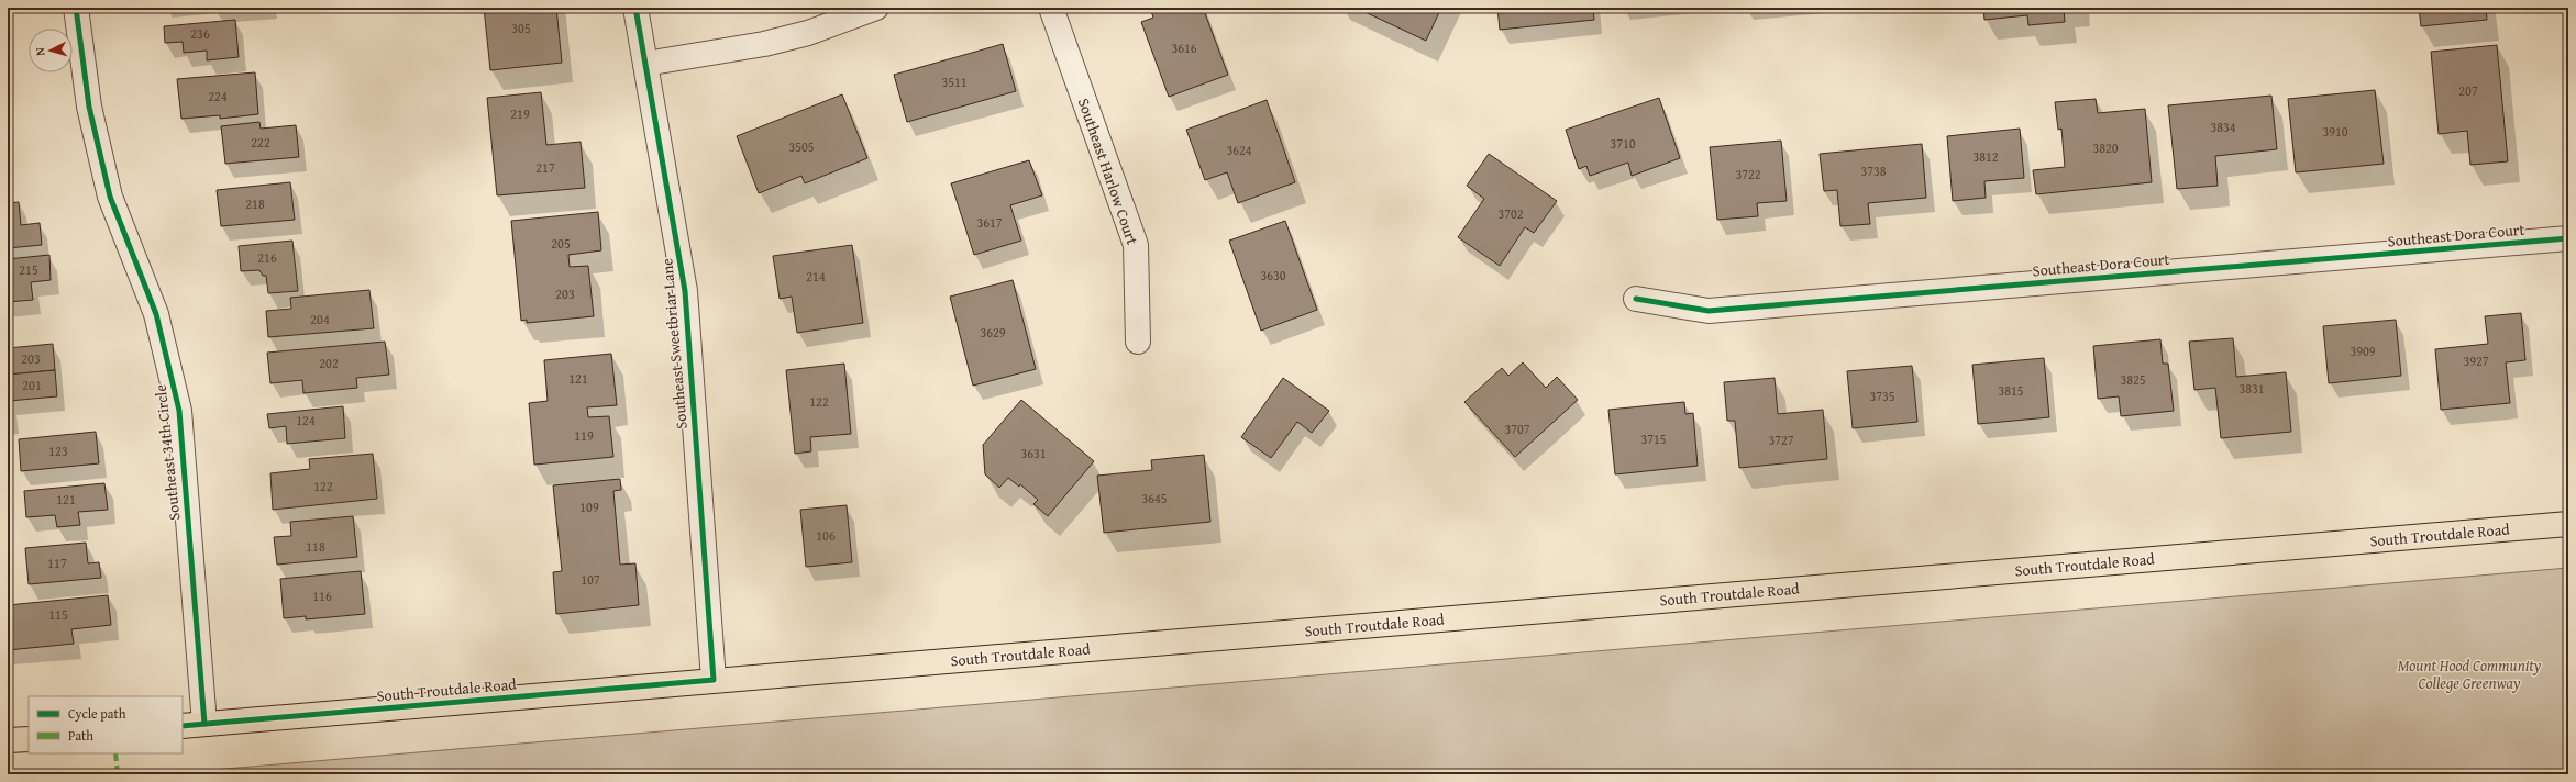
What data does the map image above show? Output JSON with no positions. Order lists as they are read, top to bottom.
{
  "streets": {
    "main road": ["South Troutdale Road"],
    "street": [
      "Southeast Harlow Court",
      "Southeast Dora Court",
      "Southeast Sweetbriar Lane",
      "Southeast 34th Circle"
    ]
  },
  "crossings": [
    ["Southeast Sweetbriar Lane", "South Troutdale Road"],
    ["Southeast 34th Circle", "South Troutdale Road"]
  ],
  "parks": ["Mount Hood Community College Greenway"],
  "house_numbers": [
    "305",
    "236",
    "3616",
    "3511",
    "207",
    "224",
    "219",
    "3834",
    "3910",
    "222",
    "3710",
    "3505",
    "3820",
    "3624",
    "3812",
    "217",
    "3738",
    "3722",
    "218",
    "3702",
    "3617",
    "205",
    "216",
    "215",
    "3630",
    "214",
    "203",
    "204",
    "3629",
    "3909",
    "203",
    "3927",
    "202",
    "121",
    "3825",
    "201",
    "3831",
    "3815",
    "3735",
    "122",
    "124",
    "3707",
    "119",
    "3715",
    "3727",
    "123",
    "3631",
    "122",
    "3645",
    "121",
    "109",
    "106",
    "118",
    "117",
    "107",
    "116",
    "115"
  ],
  "legend": ["Cycle path", "Path"],
  "north": "left"
}
